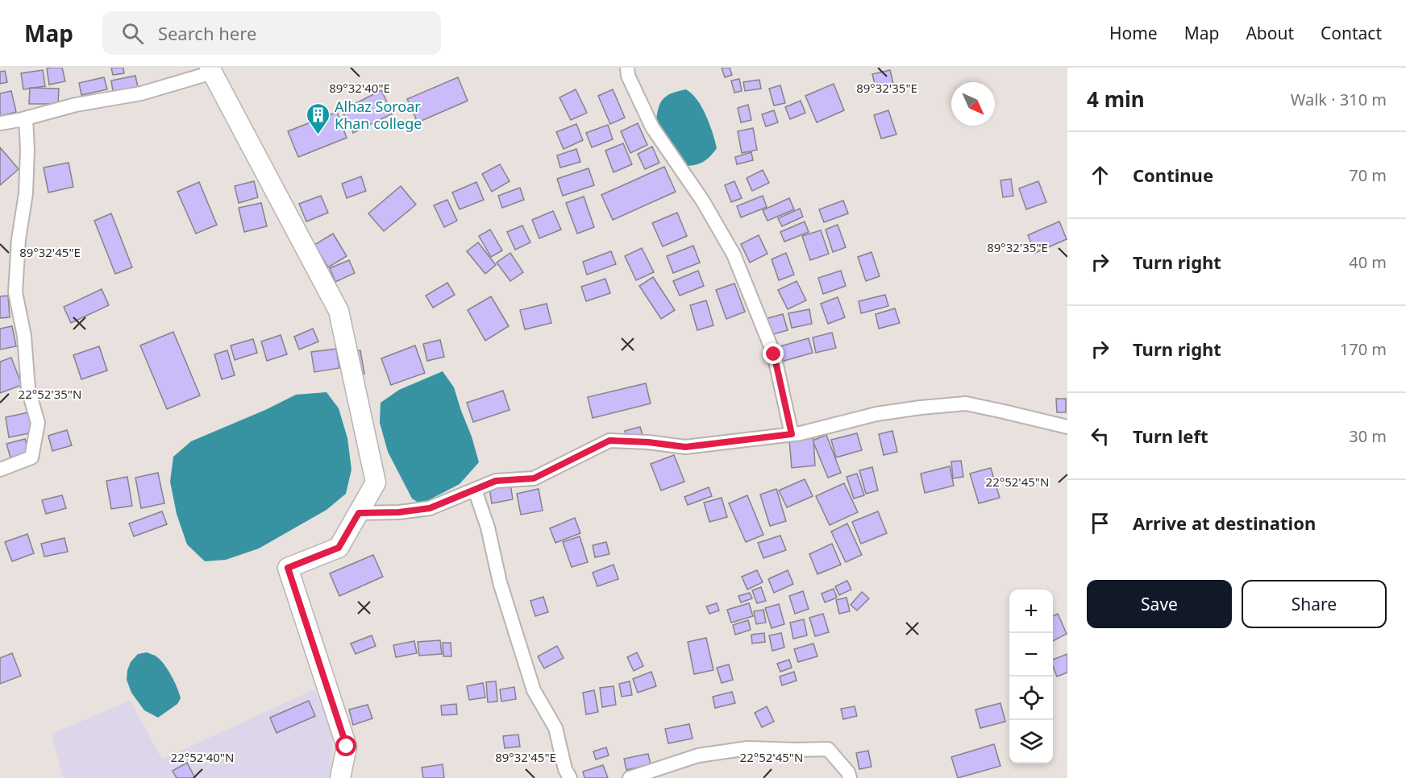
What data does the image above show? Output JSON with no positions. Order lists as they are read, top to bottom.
{
  "places": {
    "building": ["Alhaz Soroar Khan college"]
  },
  "north": "bottom right",
  "page": {
    "header": "Map",
    "search": "Search here",
    "nav": [
      "Home",
      "Map",
      "About",
      "Contact"
    ],
    "heading": ["4 min", "Walk · 310 m"],
    "list": [
      ["Continue", "70 m"],
      ["Turn right", "40 m"],
      ["Turn right", "170 m"],
      ["Turn left", "30 m"],
      "Arrive at destination"
    ],
    "buttons": ["Save", "Share"],
    "map_buttons": ["+", "−"]
  },
  "coordinates": [
    "89°32'40\"E",
    "89°32'35\"E",
    "89°32'45\"E",
    "22°52'35\"N",
    "22°52'45\"N",
    "22°52'40\"N"
  ]
}
